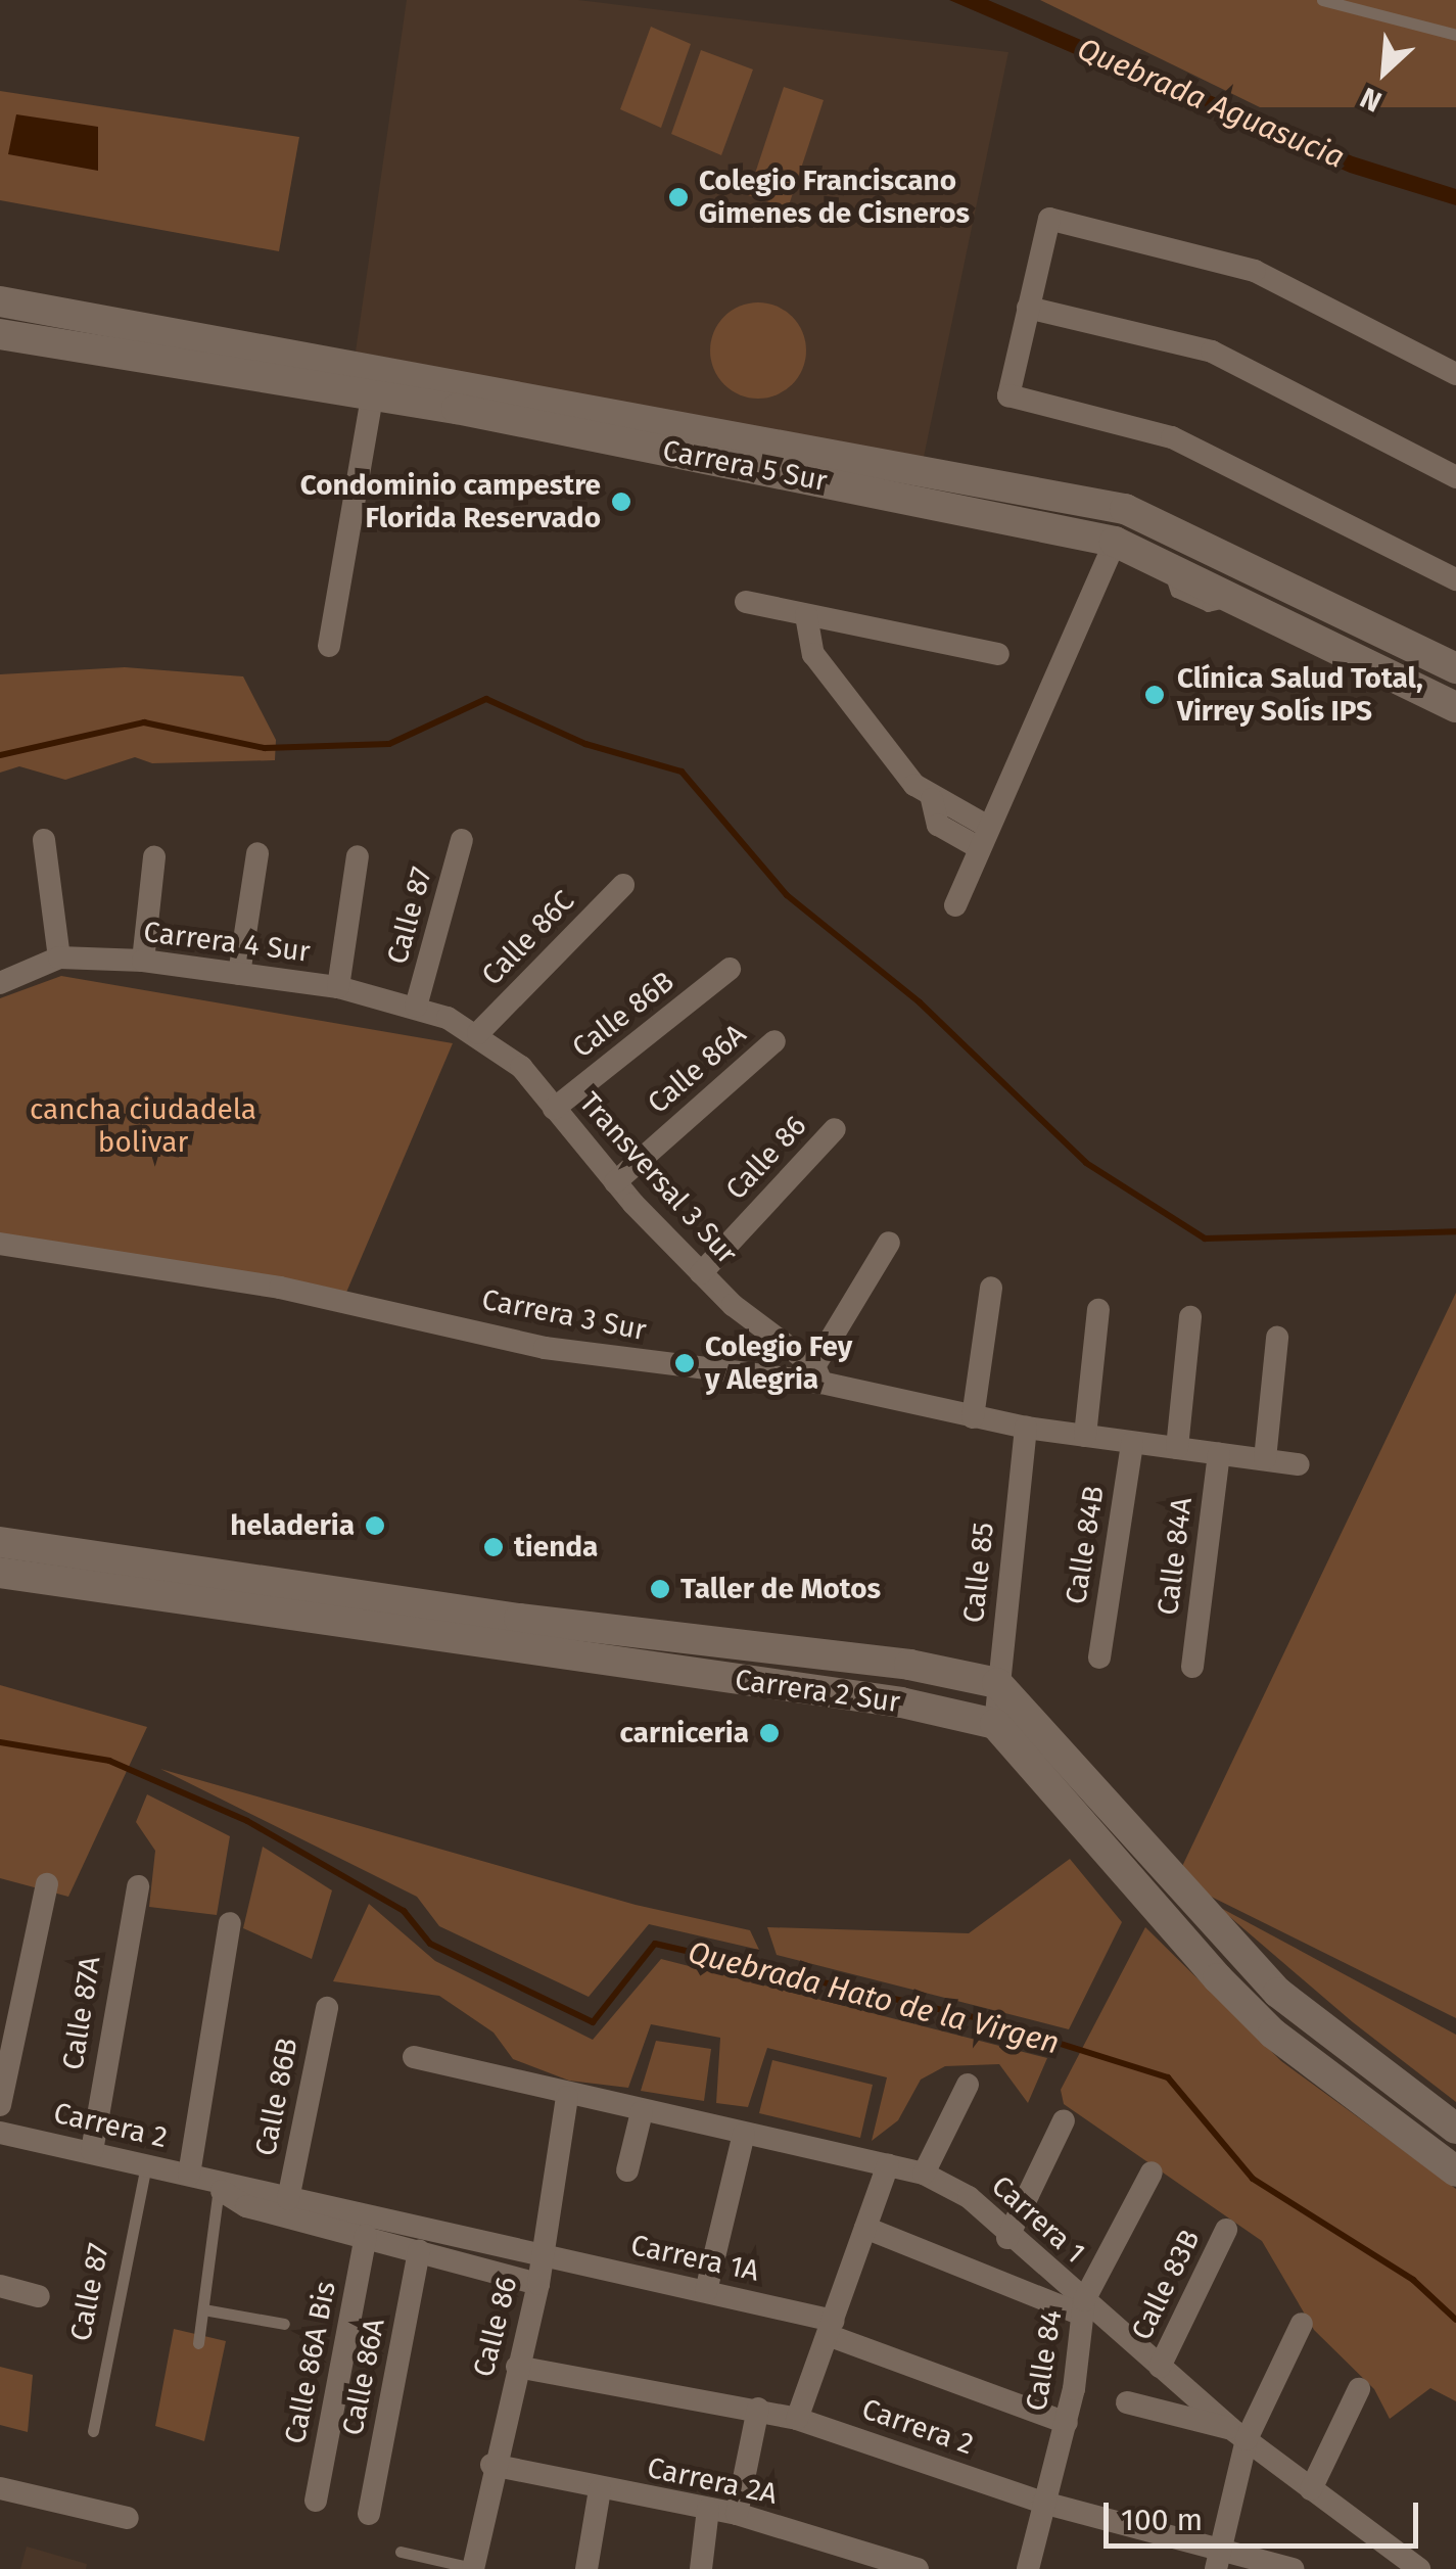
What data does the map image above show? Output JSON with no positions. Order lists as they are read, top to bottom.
{
  "streets": {
    "street": [
      "Carrera 5 Sur",
      "Calle 87",
      "Calle 86C",
      "Carrera 4 Sur",
      "Calle 86B",
      "Calle 86A",
      "Calle 86",
      "Transversal 3 Sur",
      "Carrera 3 Sur",
      "Calle 84B",
      "Calle 84A",
      "Calle 85",
      "Carrera 2 Sur",
      "Calle 87A",
      "Carrera 2",
      "Carrera 1",
      "Carrera 1A",
      "Calle 83B",
      "Calle 84",
      "Calle 86A Bis",
      "Carrera 2A"
    ]
  },
  "crossings": [
    ["Calle 87", "Carrera 4 Sur"],
    ["Calle 87", "Carrera 2"],
    ["Calle 86C", "Transversal 3 Sur"],
    ["Carrera 4 Sur", "Transversal 3 Sur"],
    ["Calle 86B", "Transversal 3 Sur"],
    ["Calle 86B", "Carrera 2"],
    ["Calle 86A", "Transversal 3 Sur"],
    ["Calle 86A", "Carrera 2"],
    ["Calle 86", "Transversal 3 Sur"],
    ["Calle 86", "Carrera 2"],
    ["Calle 86", "Carrera 1"],
    ["Calle 86", "Carrera 1A"],
    ["Calle 86", "Carrera 2A"],
    ["Transversal 3 Sur", "Carrera 3 Sur"],
    ["Carrera 3 Sur", "Calle 84B"],
    ["Carrera 3 Sur", "Calle 84A"],
    ["Carrera 3 Sur", "Calle 85"],
    ["Calle 85", "Carrera 2 Sur"],
    ["Calle 87A", "Carrera 2"],
    ["Carrera 2", "Carrera 1A"],
    ["Carrera 2", "Calle 84"],
    ["Carrera 2", "Calle 86A Bis"],
    ["Carrera 1", "Calle 83B"],
    ["Carrera 1", "Calle 84"],
    ["Carrera 1A", "Calle 84"]
  ],
  "water": ["Quebrada Aguasucia", "Quebrada Hato de la Virgen"],
  "parks": ["cancha ciudadela bolivar"],
  "places": [
    "Colegio Franciscano Gimenes de Cisneros",
    "Condominio campestre Florida Reservado",
    "Clínica Salud Total, Virrey Solís IPS",
    "Colegio Fey y Alegria",
    "heladeria",
    "tienda",
    "Taller de Motos",
    "carniceria"
  ],
  "scale_bar": "100 m",
  "north": "bottom left"
}
